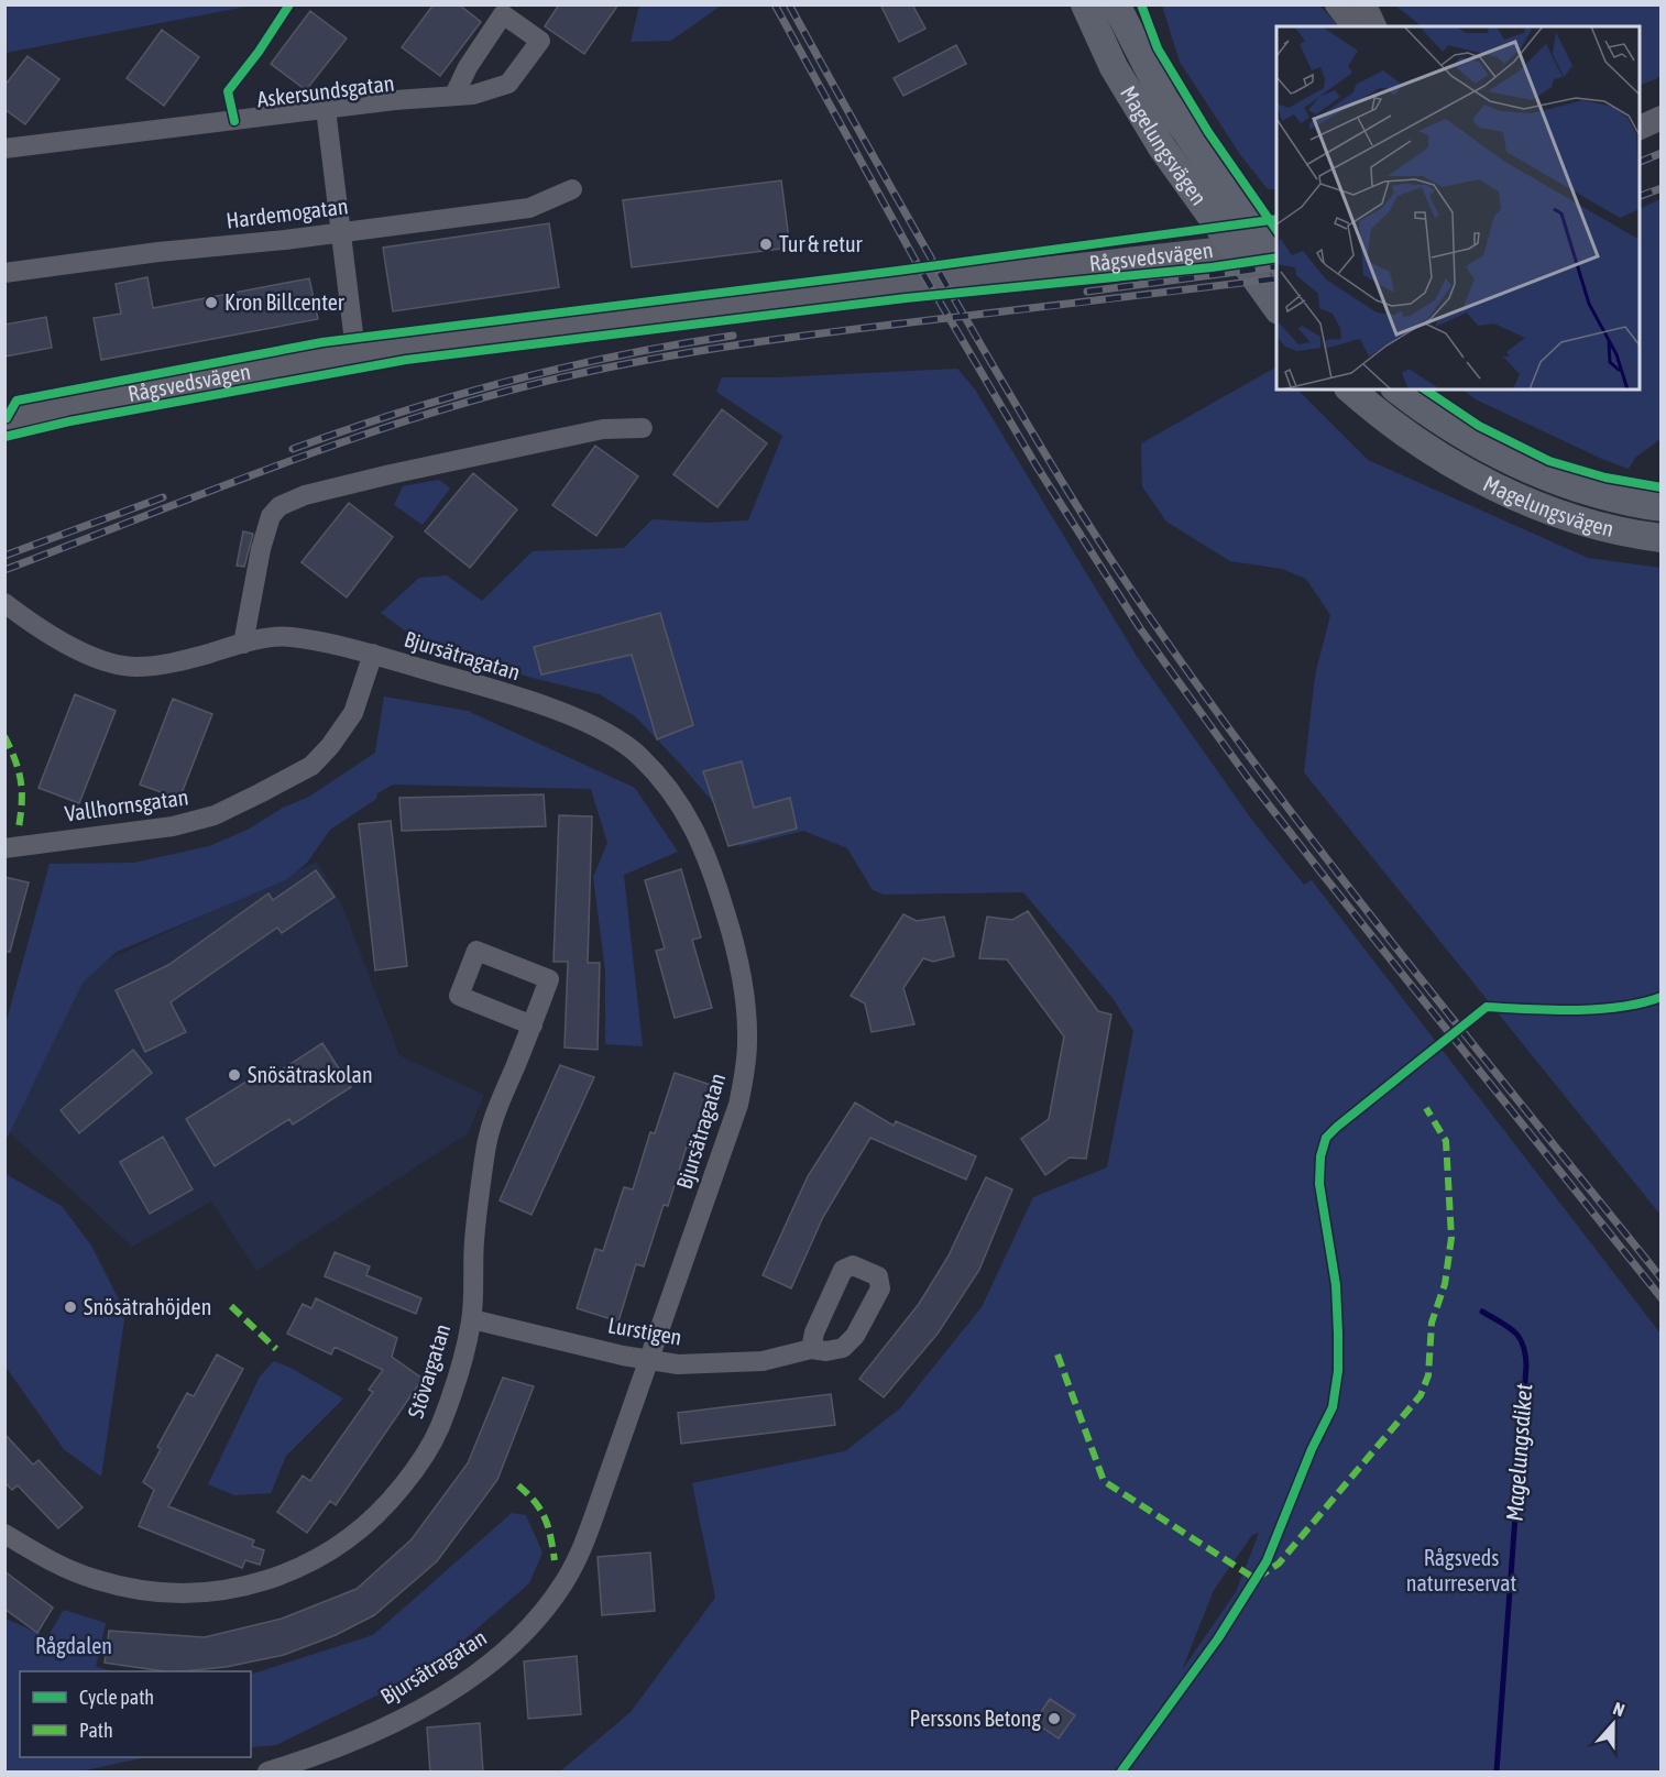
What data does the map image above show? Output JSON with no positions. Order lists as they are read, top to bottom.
{
  "streets": {
    "main road": ["Magelungsvägen"],
    "street": [
      "Askersundsgatan",
      "Hardemogatan",
      "Rågsvedsvägen",
      "Bjursätragatan",
      "Vallhornsgatan",
      "Lurstigen",
      "Stövargatan"
    ]
  },
  "crossings": [
    ["Bjursätragatan", "Vallhornsgatan"],
    ["Bjursätragatan", "Lurstigen"],
    ["Lurstigen", "Stövargatan"]
  ],
  "water": ["Magelungsdiket"],
  "parks": ["Rågsveds naturreservat", "Rågdalen"],
  "places": [
    "Tur & retur",
    "Kron Billcenter",
    "Snösätraskolan",
    "Snösätrahöjden",
    "Perssons Betong"
  ],
  "legend": ["Cycle path", "Path"],
  "north": "top"
}
